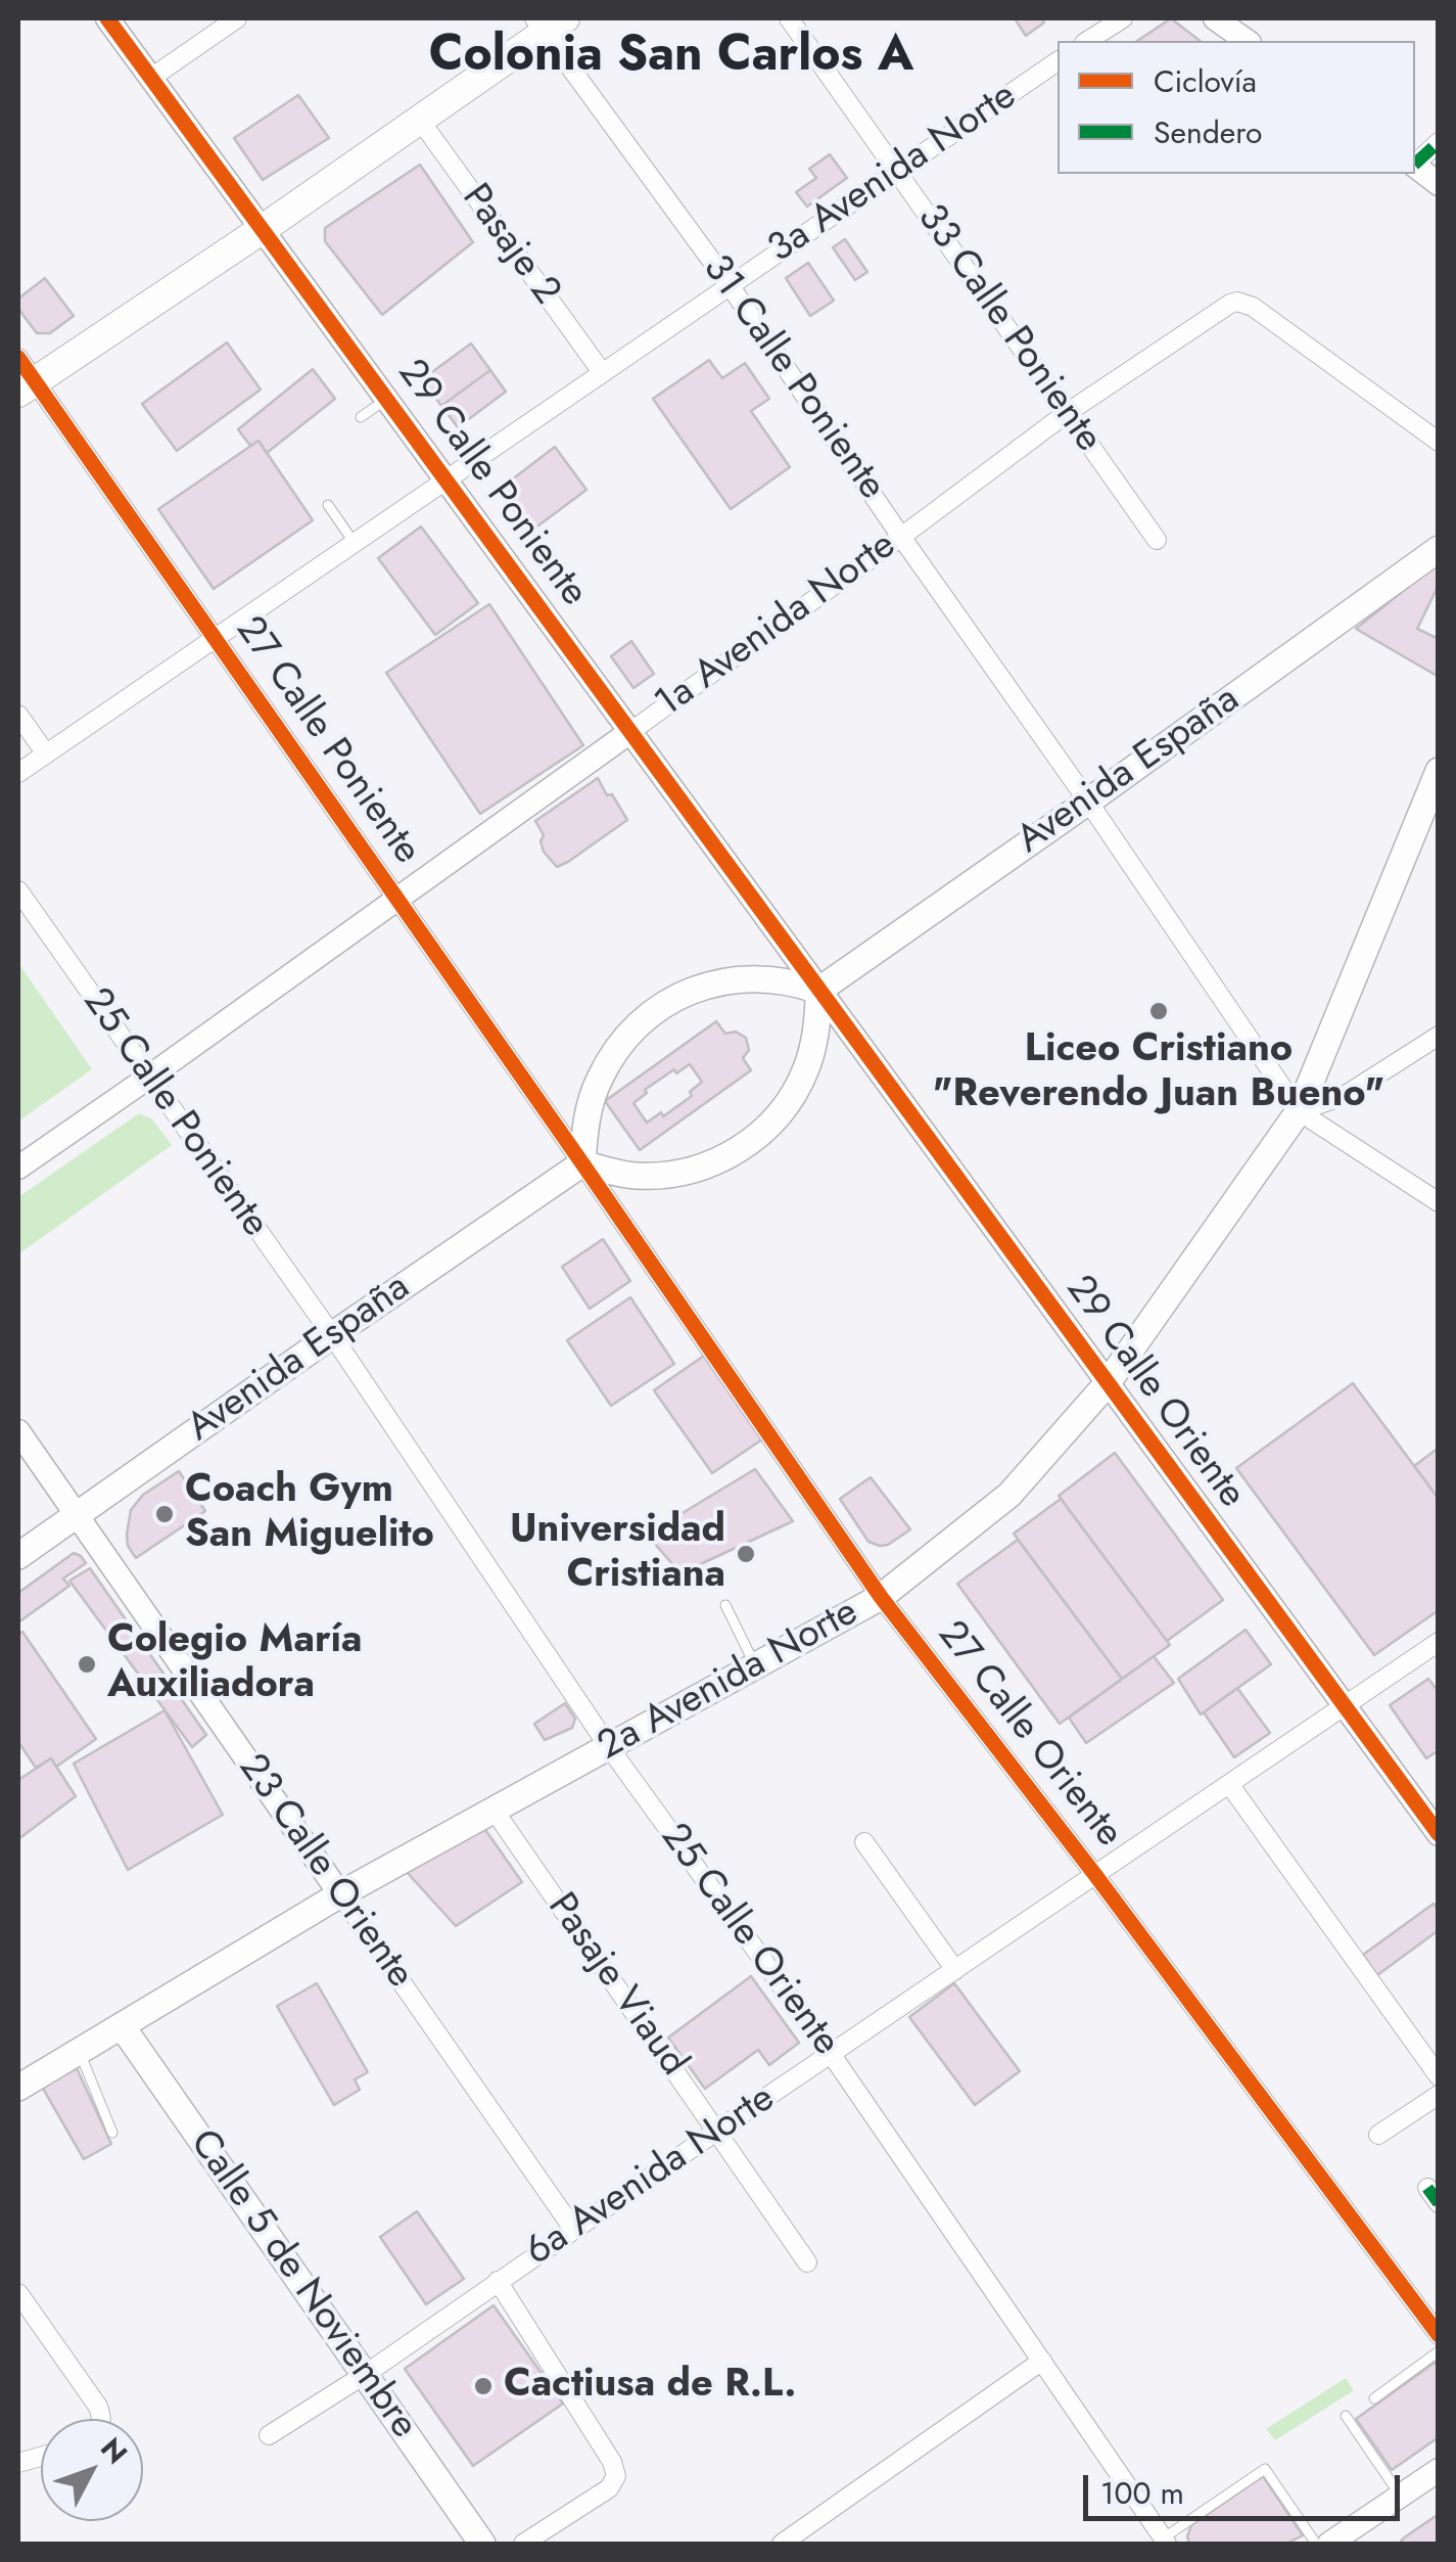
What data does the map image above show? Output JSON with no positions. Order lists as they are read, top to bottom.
{
  "streets": {
    "main road": ["Avenida España", "2a Avenida Norte", "Calle 5 de Noviembre"],
    "street": [
      "3a Avenida Norte",
      "Pasaje 2",
      "33 Calle Poniente",
      "31 Calle Poniente",
      "29 Calle Poniente",
      "1a Avenida Norte",
      "27 Calle Poniente",
      "25 Calle Poniente",
      "29 Calle Oriente",
      "27 Calle Oriente",
      "23 Calle Oriente",
      "25 Calle Oriente",
      "Pasaje Viaud",
      "6a Avenida Norte"
    ]
  },
  "crossings": [
    ["3a Avenida Norte", "Pasaje 2"],
    ["3a Avenida Norte", "33 Calle Poniente"],
    ["3a Avenida Norte", "31 Calle Poniente"],
    ["3a Avenida Norte", "29 Calle Poniente"],
    ["3a Avenida Norte", "27 Calle Poniente"],
    ["33 Calle Poniente", "1a Avenida Norte"],
    ["31 Calle Poniente", "1a Avenida Norte"],
    ["31 Calle Poniente", "Avenida España"],
    ["31 Calle Poniente", "2a Avenida Norte"],
    ["29 Calle Poniente", "1a Avenida Norte"],
    ["29 Calle Poniente", "Avenida España"],
    ["29 Calle Poniente", "29 Calle Oriente"],
    ["1a Avenida Norte", "27 Calle Poniente"],
    ["1a Avenida Norte", "25 Calle Poniente"],
    ["27 Calle Poniente", "Avenida España"],
    ["27 Calle Poniente", "27 Calle Oriente"],
    ["Avenida España", "25 Calle Poniente"],
    ["Avenida España", "29 Calle Oriente"],
    ["Avenida España", "27 Calle Oriente"],
    ["Avenida España", "23 Calle Oriente"],
    ["Avenida España", "25 Calle Oriente"],
    ["25 Calle Poniente", "25 Calle Oriente"],
    ["29 Calle Oriente", "2a Avenida Norte"],
    ["29 Calle Oriente", "6a Avenida Norte"],
    ["2a Avenida Norte", "27 Calle Oriente"],
    ["2a Avenida Norte", "23 Calle Oriente"],
    ["2a Avenida Norte", "25 Calle Oriente"],
    ["2a Avenida Norte", "Pasaje Viaud"],
    ["2a Avenida Norte", "Calle 5 de Noviembre"],
    ["27 Calle Oriente", "6a Avenida Norte"],
    ["23 Calle Oriente", "6a Avenida Norte"],
    ["25 Calle Oriente", "6a Avenida Norte"],
    ["Pasaje Viaud", "6a Avenida Norte"],
    ["6a Avenida Norte", "Calle 5 de Noviembre"]
  ],
  "districts": ["Colonia San Carlos A"],
  "places": [
    "Liceo Cristiano \"Reverendo Juan Bueno\"",
    "Coach Gym San Miguelito",
    "Universidad Cristiana",
    "Colegio María Auxiliadora",
    "Cactiusa de R.L."
  ],
  "legend": ["Ciclovía", "Sendero"],
  "scale_bar": "100 m",
  "north": "top right"
}
